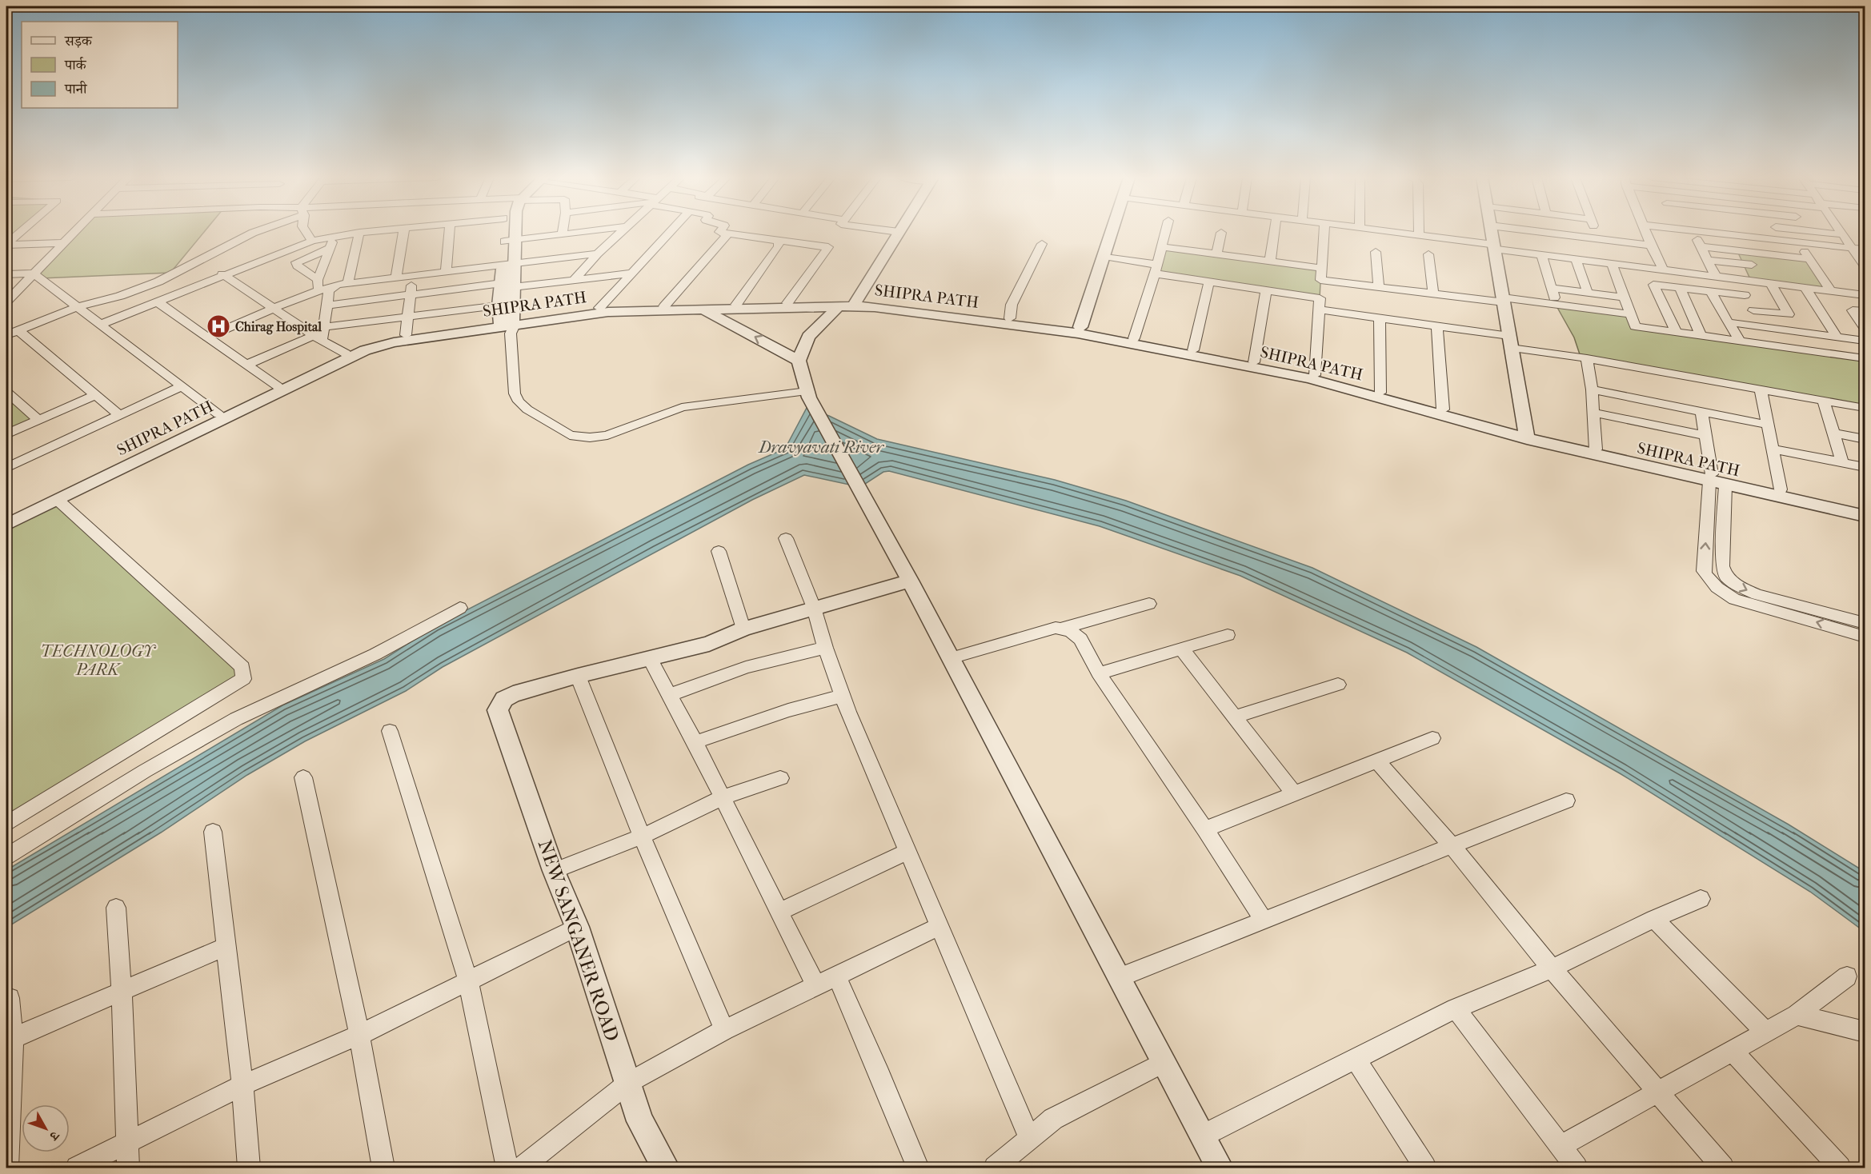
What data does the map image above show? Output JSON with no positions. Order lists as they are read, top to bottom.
{
  "streets": {
    "street": ["SHIPRA PATH", "NEW SANGANER ROAD"]
  },
  "water": ["Dravyavati River"],
  "parks": ["TECHNOLOGY PARK"],
  "places": {
    "hospital": ["Chirag Hospital"]
  },
  "legend": ["सड़क", "पार्क", "पानी"],
  "north": "bottom right"
}
